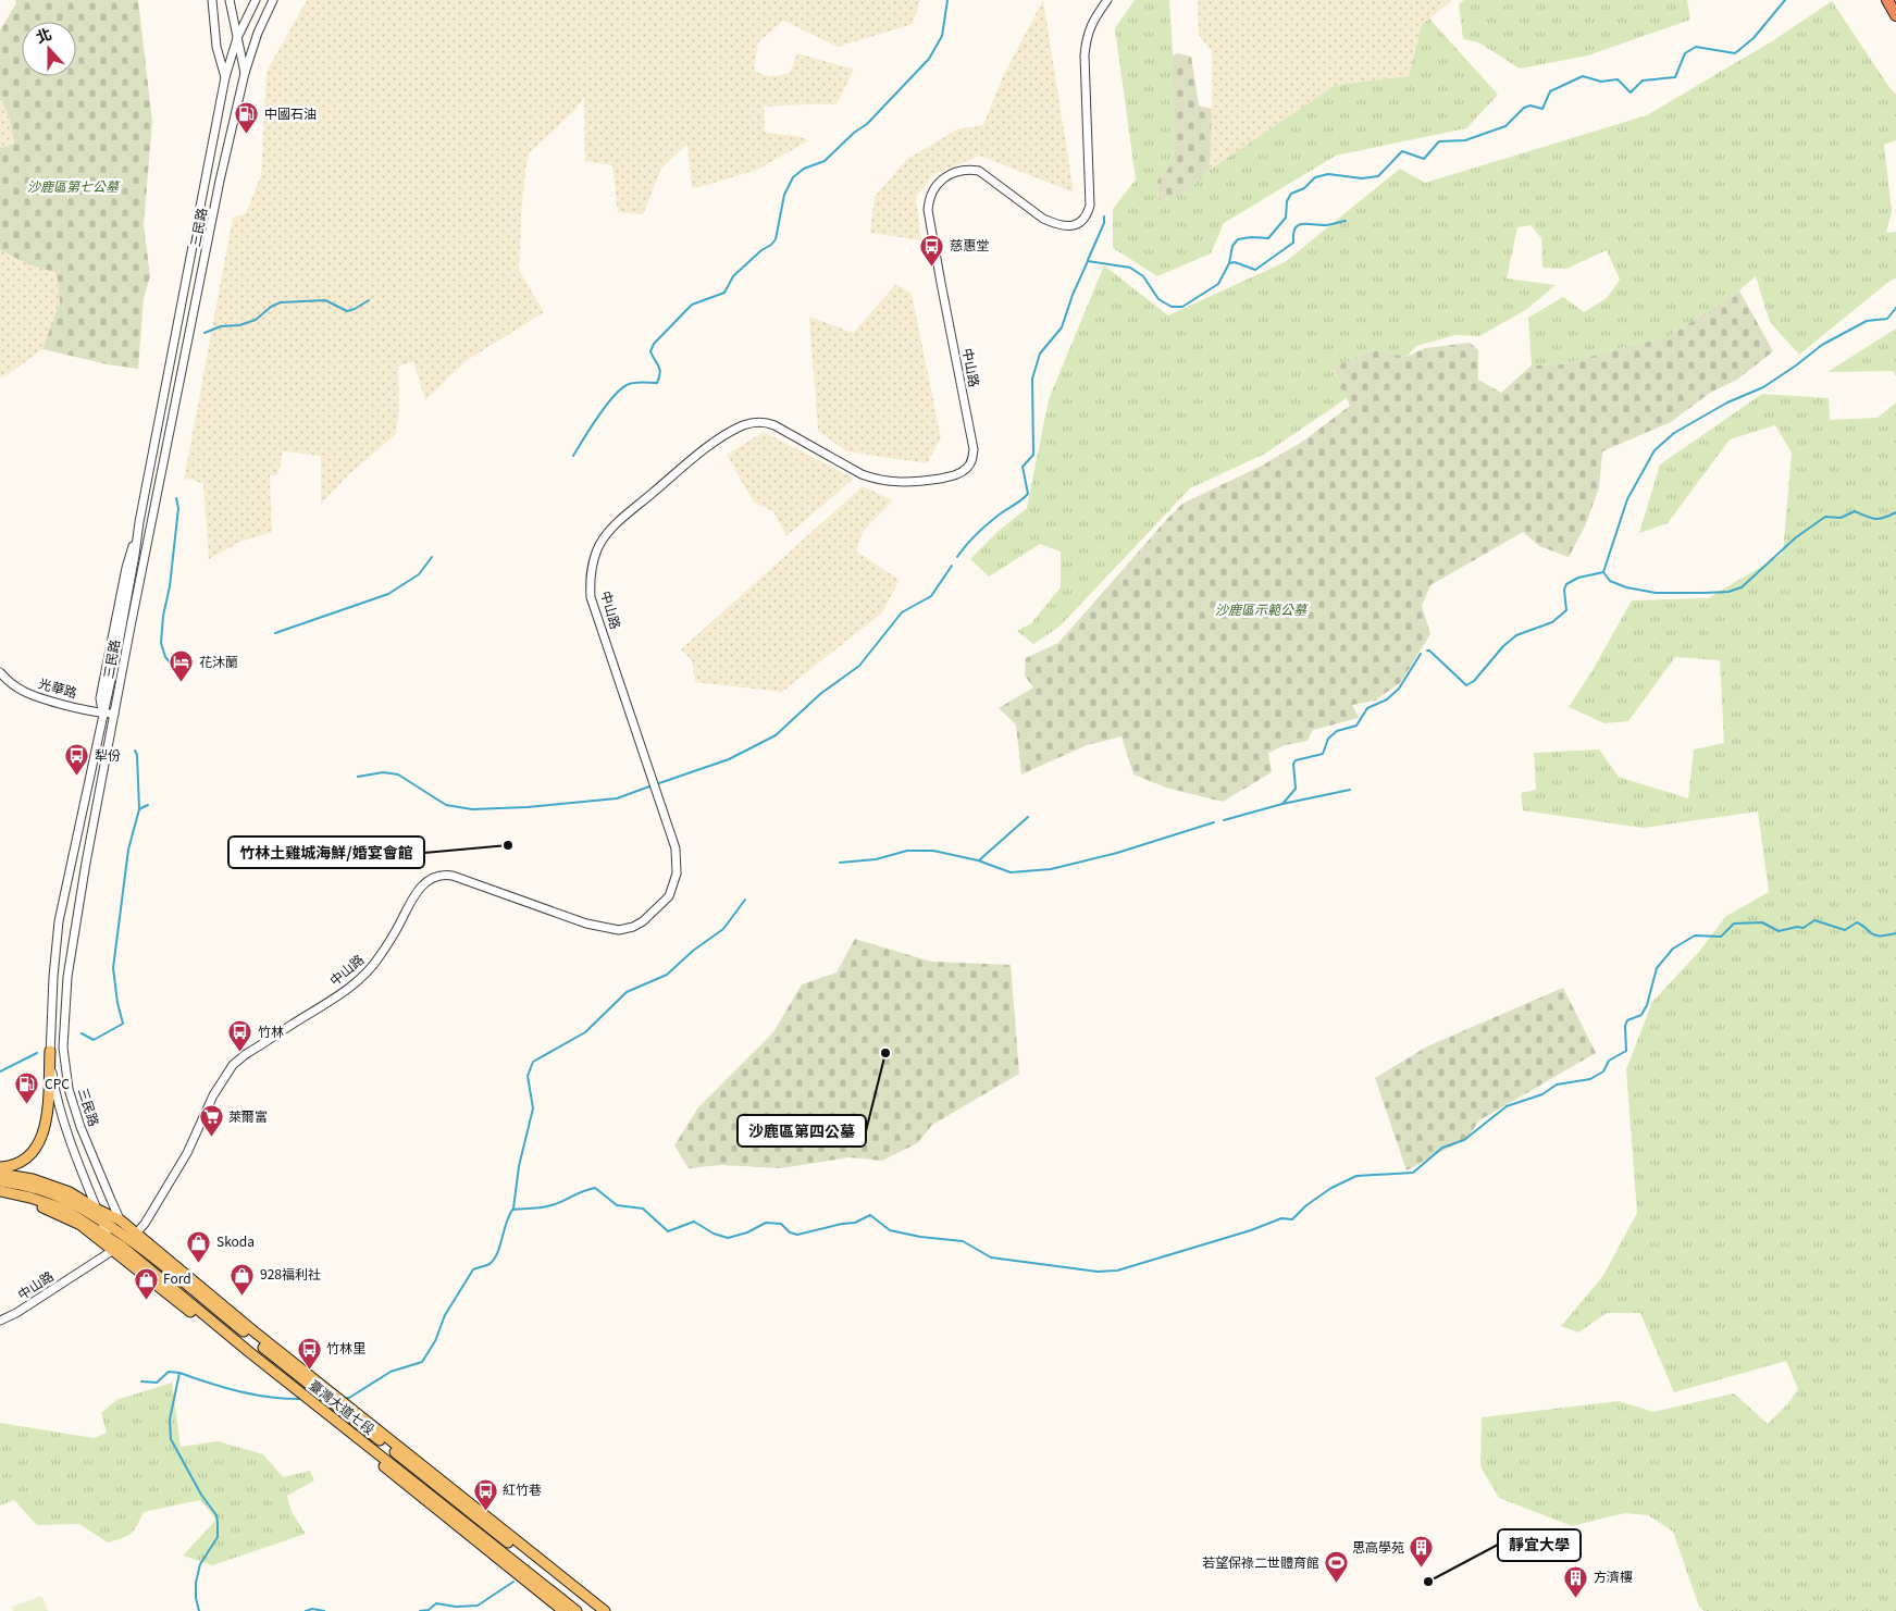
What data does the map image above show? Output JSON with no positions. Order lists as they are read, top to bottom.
{
  "streets": {
    "main road": ["臺灣大道七段"],
    "street": ["三民路", "中山路", "光華路"]
  },
  "crossings": [
    ["三民路", "光華路"],
    ["三民路", "臺灣大道七段"],
    ["中山路", "臺灣大道七段"]
  ],
  "parks": ["沙鹿區第七公墓", "沙鹿區示範公墓"],
  "places": {
    "fuel station": ["中國石油", "CPC"],
    "bus stop": [
      "慈惠堂",
      "犁份",
      "竹林",
      "竹林里",
      "紅竹巷"
    ],
    "hotel": ["花沐蘭"],
    "other": ["竹林土雞城海鮮/婚宴會館", "沙鹿區第四公墓", "靜宜大學"],
    "supermarket": ["萊爾富"],
    "shop": ["Skoda", "928福利社", "Ford"],
    "building": ["思高學苑", "方濟樓"],
    "sports": ["若望保祿二世體育館"]
  },
  "north": "top"
}
